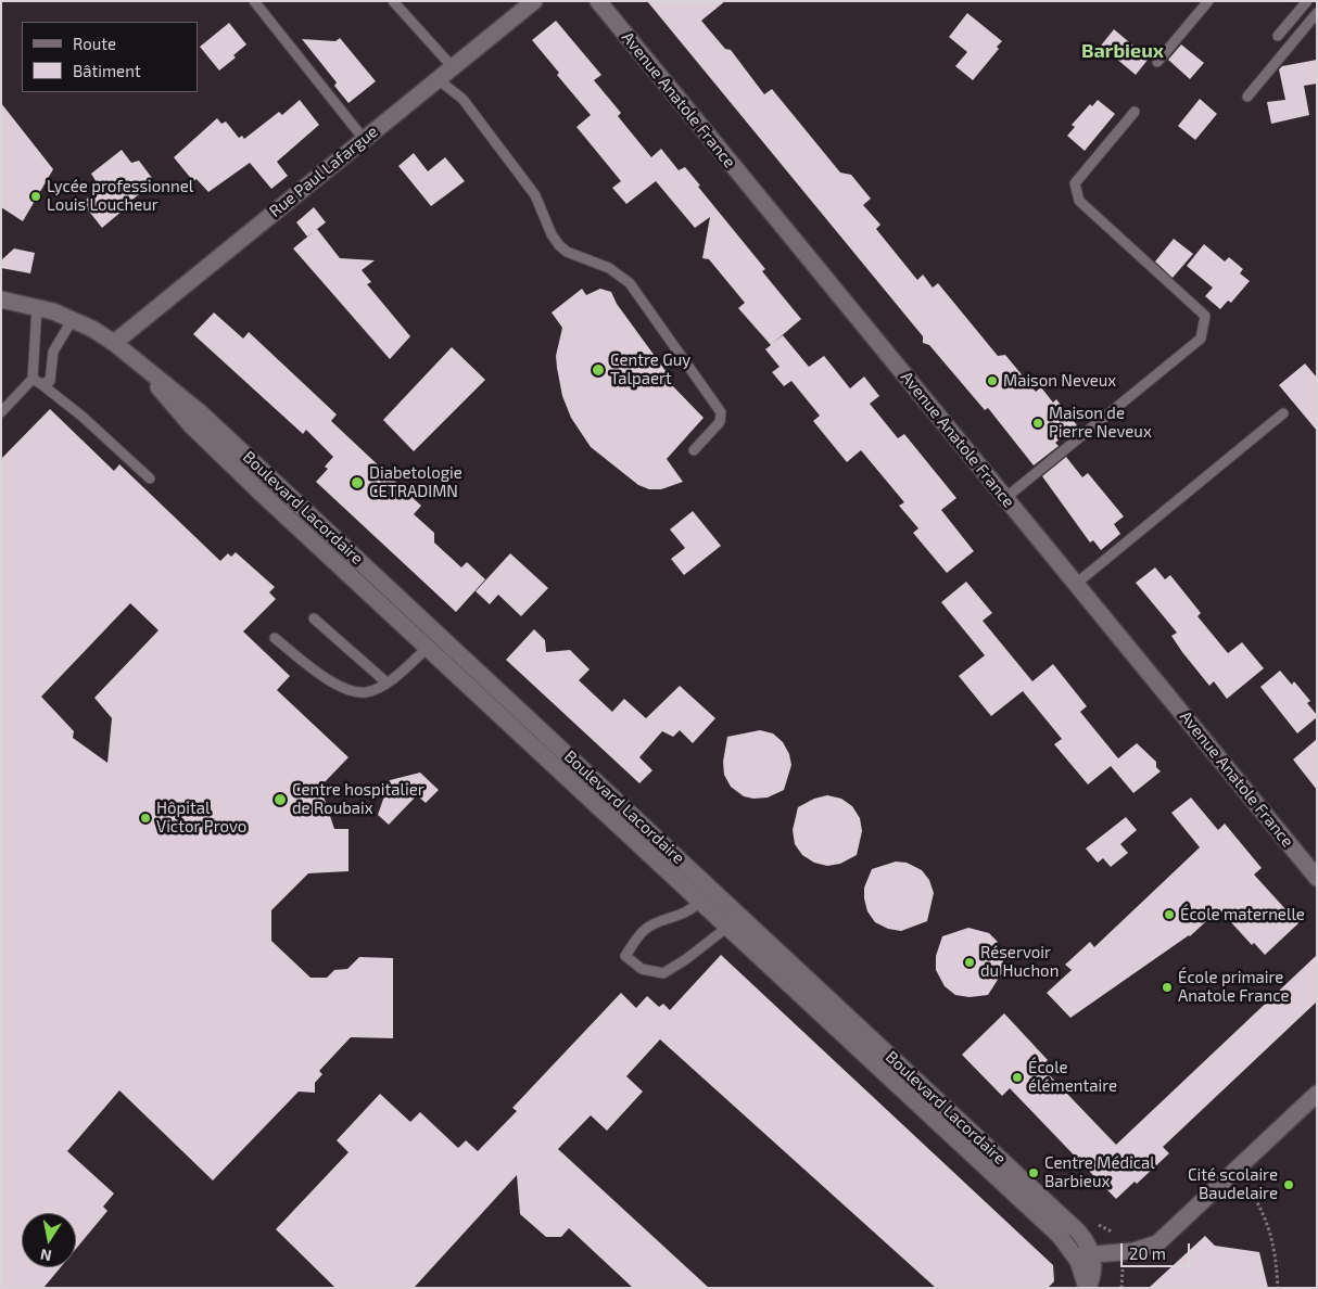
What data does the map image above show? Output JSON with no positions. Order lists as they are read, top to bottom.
{
  "streets": {
    "street": ["Avenue Anatole France", "Rue Paul Lafargue", "Boulevard Lacordaire"]
  },
  "crossings": [
    ["Rue Paul Lafargue", "Boulevard Lacordaire"]
  ],
  "districts": ["Barbieux"],
  "places": [
    "Lycée professionnel Louis Loucheur",
    "Centre Guy Talpaert",
    "Maison Neveux",
    "Maison de Pierre Neveux",
    "Diabetologie CETRADIMN",
    "Centre hospitalier de Roubaix",
    "Hôpital Victor Provo",
    "École maternelle",
    "Réservoir du Huchon",
    "École primaire Anatole France",
    "École élémentaire",
    "Centre Médical Barbieux",
    "Cité scolaire Baudelaire"
  ],
  "legend": ["Route", "Bâtiment"],
  "scale_bar": "20 m",
  "north": "bottom"
}
